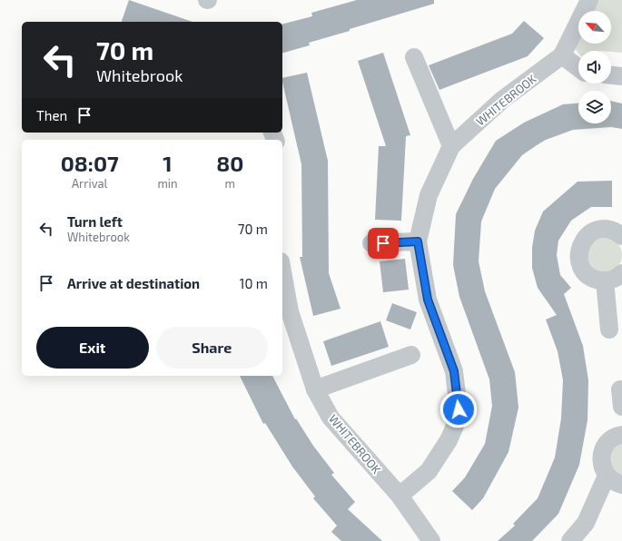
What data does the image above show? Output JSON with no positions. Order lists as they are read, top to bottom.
{
  "streets": {
    "street": ["WHITEBROOK"]
  },
  "north": "top left",
  "page": {
    "turn": ["70 m", "Whitebrook"],
    "then": "Then",
    "eta": [
      "08:07",
      "Arrival",
      "1",
      "min",
      "80",
      "m"
    ],
    "list": [
      {
        "name": "Turn left",
        "note": "Whitebrook",
        "value": "70 m"
      },
      {
        "name": "Arrive at destination",
        "value": "10 m"
      }
    ],
    "buttons": ["Exit", "Share"]
  }
}
